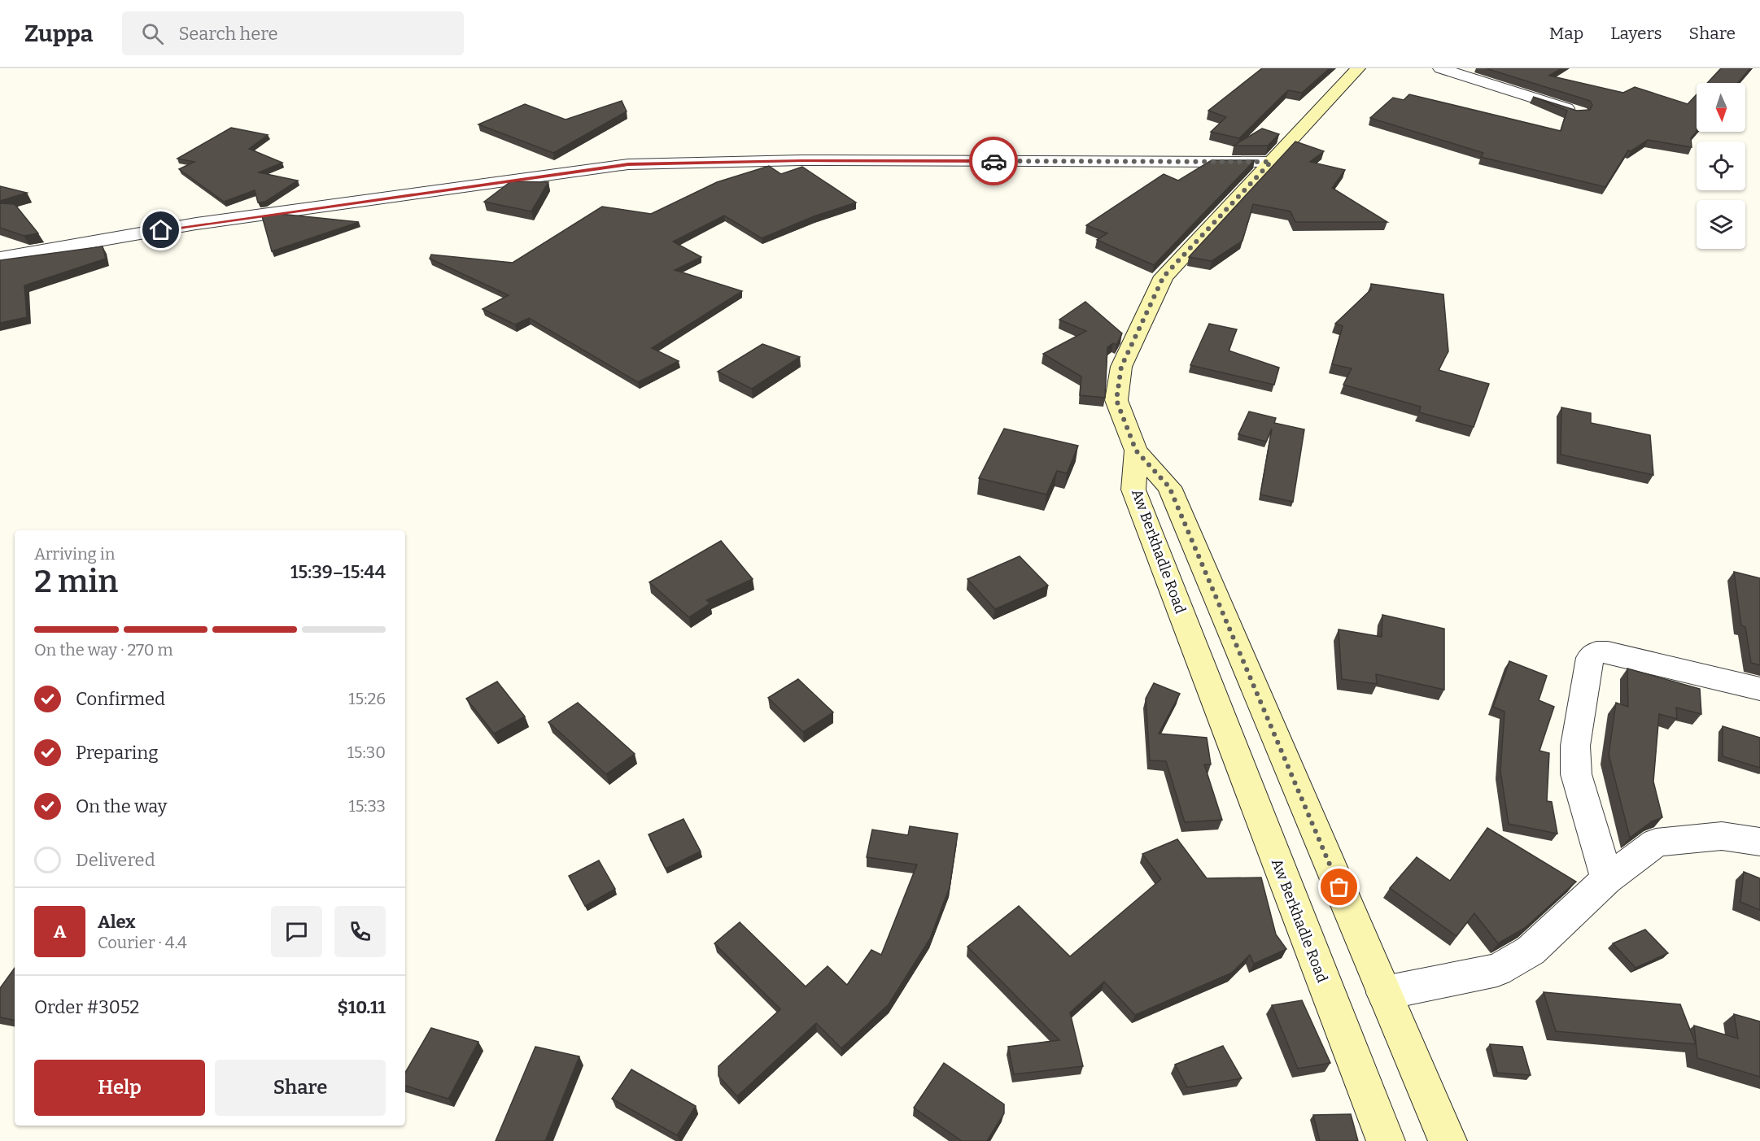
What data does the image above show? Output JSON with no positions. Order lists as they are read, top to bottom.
{
  "streets": {
    "main road": ["Aw Berkhadle Road"]
  },
  "north": "bottom",
  "page": {
    "header": "Zuppa",
    "search": "Search here",
    "nav": ["Map", "Layers", "Share"],
    "heading": ["2 min", "Arriving in", "15:39–15:44"],
    "panel": [
      "Alex",
      "Courier · 4.4",
      "Order #3052",
      "$10.11"
    ],
    "bar": "On the way · 270 m",
    "list": [
      ["Confirmed", "15:26"],
      ["Preparing", "15:30"],
      ["On the way", "15:33"],
      "Delivered"
    ],
    "round": "A",
    "buttons": ["Help", "Share"]
  }
}
